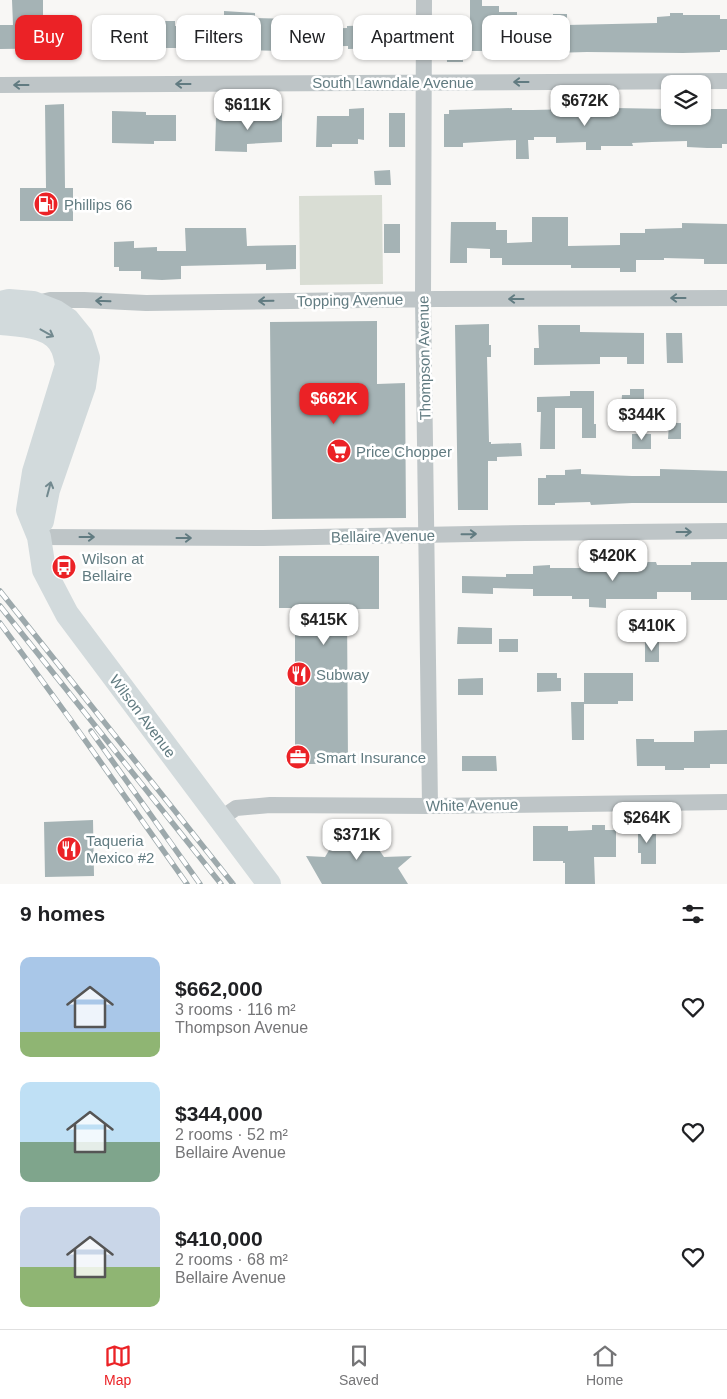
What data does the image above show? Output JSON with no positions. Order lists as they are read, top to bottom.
{
  "streets": {
    "main road": ["Wilson Avenue"],
    "street": [
      "South Lawndale Avenue",
      "Topping Avenue",
      "Thompson Avenue",
      "Bellaire Avenue",
      "White Avenue"
    ]
  },
  "crossings": [
    ["South Lawndale Avenue", "Thompson Avenue"],
    ["Topping Avenue", "Thompson Avenue"],
    ["Topping Avenue", "Wilson Avenue"],
    ["Thompson Avenue", "Bellaire Avenue"],
    ["Thompson Avenue", "White Avenue"],
    ["Bellaire Avenue", "Wilson Avenue"],
    ["Wilson Avenue", "White Avenue"]
  ],
  "one_way": ["South Lawndale Avenue", "Topping Avenue", "Bellaire Avenue"],
  "places": {
    "fuel station": ["Phillips 66"],
    "supermarket": ["Price Chopper"],
    "bus stop": ["Wilson at Bellaire"],
    "restaurant": ["Subway", "Taqueria Mexico #2"],
    "office": ["Smart Insurance"]
  },
  "page": {
    "chip": [
      "Buy",
      "Rent",
      "Filters",
      "New",
      "Apartment",
      "House"
    ],
    "price": [
      "$672K",
      "$611K",
      "$662K",
      "$344K",
      "$420K",
      "$415K",
      "$410K",
      "$264K",
      "$371K"
    ],
    "heading": "9 homes",
    "list": [
      {
        "name": "$662,000",
        "note": "3 rooms · 116 m² · Thompson Avenue"
      },
      {
        "name": "$344,000",
        "note": "2 rooms · 52 m² · Bellaire Avenue"
      },
      {
        "name": "$410,000",
        "note": "2 rooms · 68 m² · Bellaire Avenue"
      }
    ],
    "tabs": ["Map", "Saved", "Home"]
  }
}
